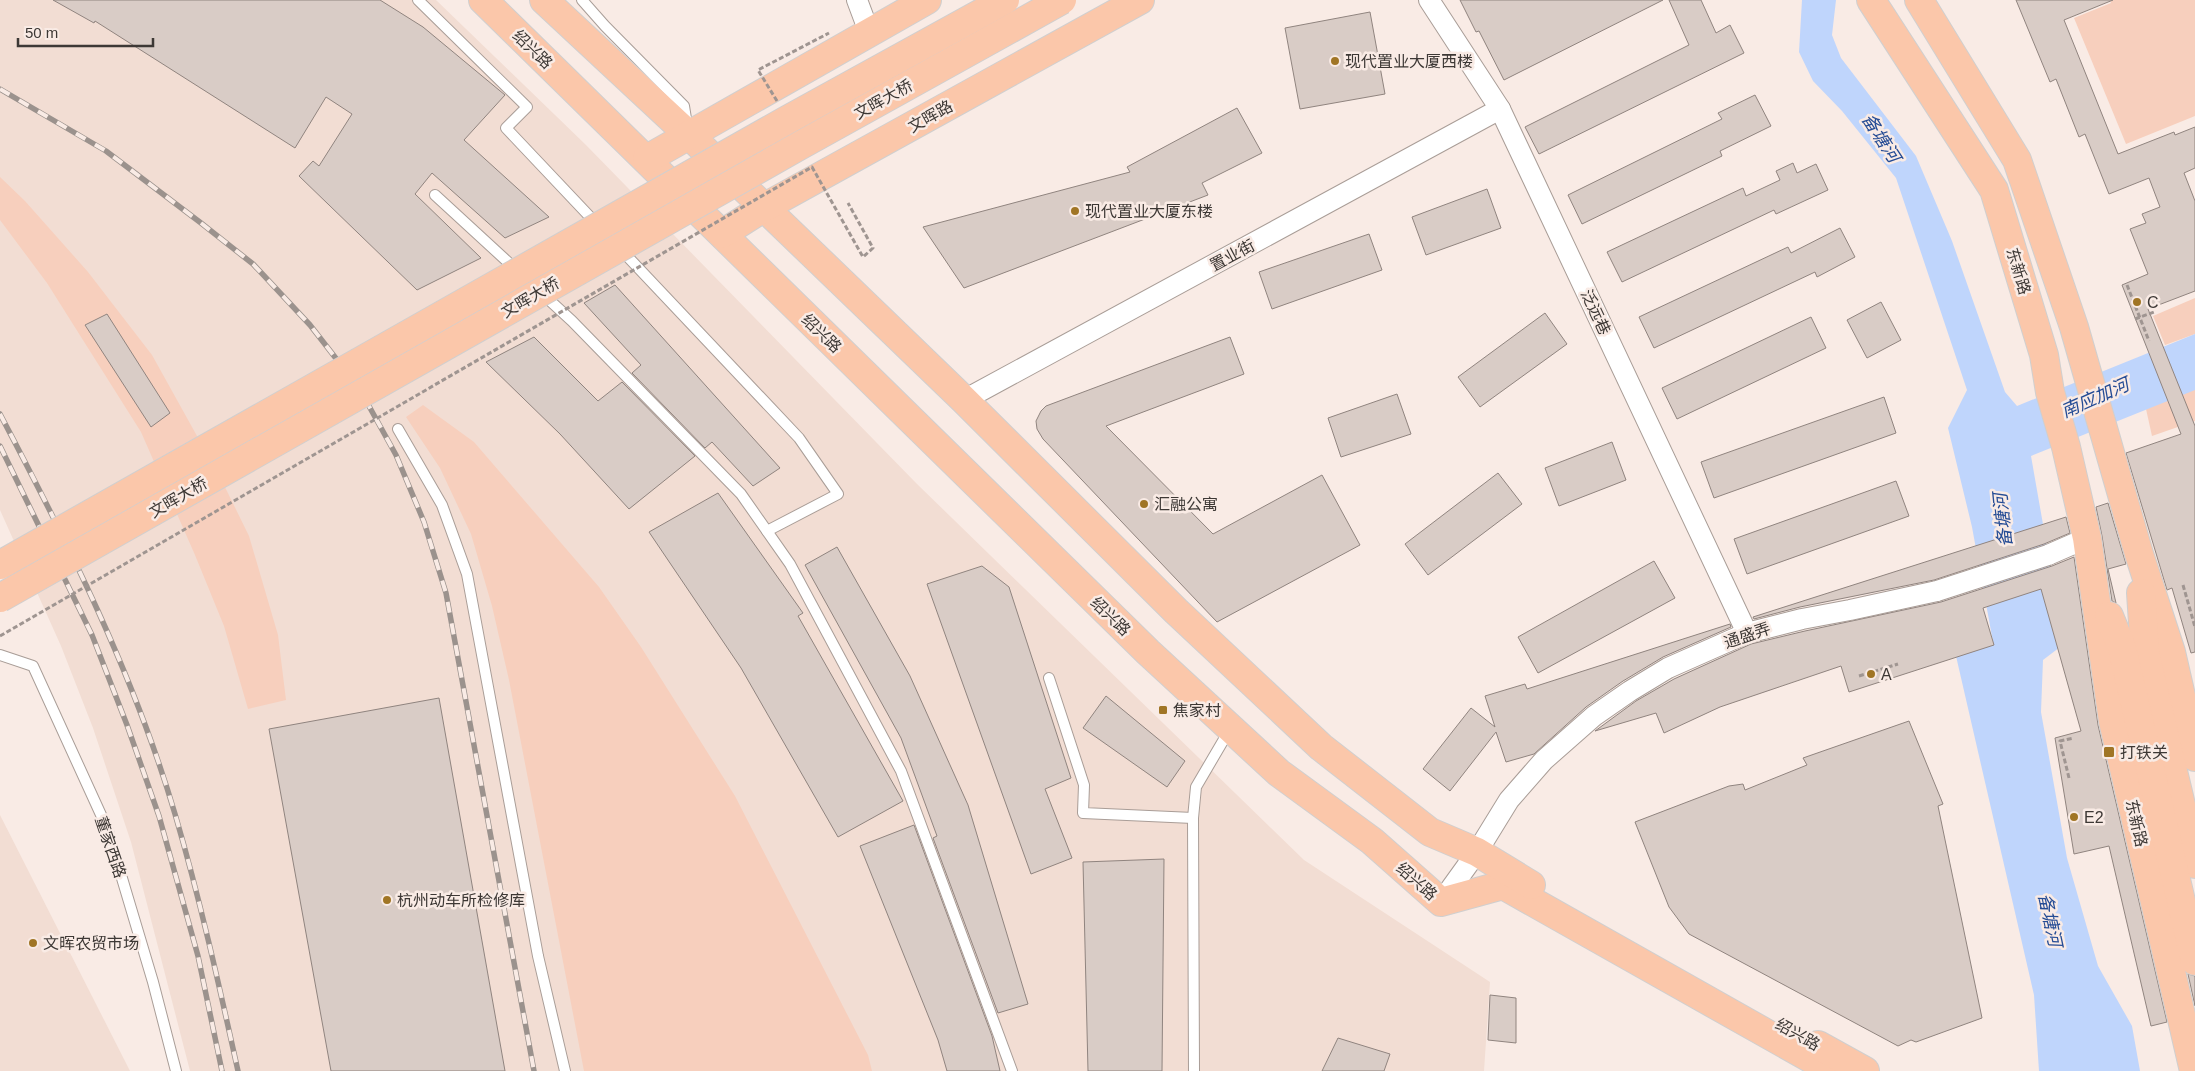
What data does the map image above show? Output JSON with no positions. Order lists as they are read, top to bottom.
{
  "streets": {
    "main road": [
      "绍兴路",
      "文晖大桥",
      "文晖路",
      "东新路"
    ],
    "street": ["置业街", "泛远巷", "通盛弄"],
    "lane": ["董家西路"]
  },
  "crossings": [
    ["绍兴路", "文晖路"],
    ["绍兴路", "置业街"],
    ["绍兴路", "通盛弄"],
    ["置业街", "泛远巷"],
    ["东新路", "通盛弄"],
    ["泛远巷", "通盛弄"]
  ],
  "water": ["备塘河", "南应加河"],
  "places": {
    "other": [
      "现代置业大厦西楼",
      "现代置业大厦东楼",
      "C",
      "汇融公寓",
      "A",
      "E2",
      "杭州动车所检修库",
      "文晖农贸市场"
    ],
    "transit": ["焦家村", "打铁关"]
  },
  "scale_bar": "50 m"
}
